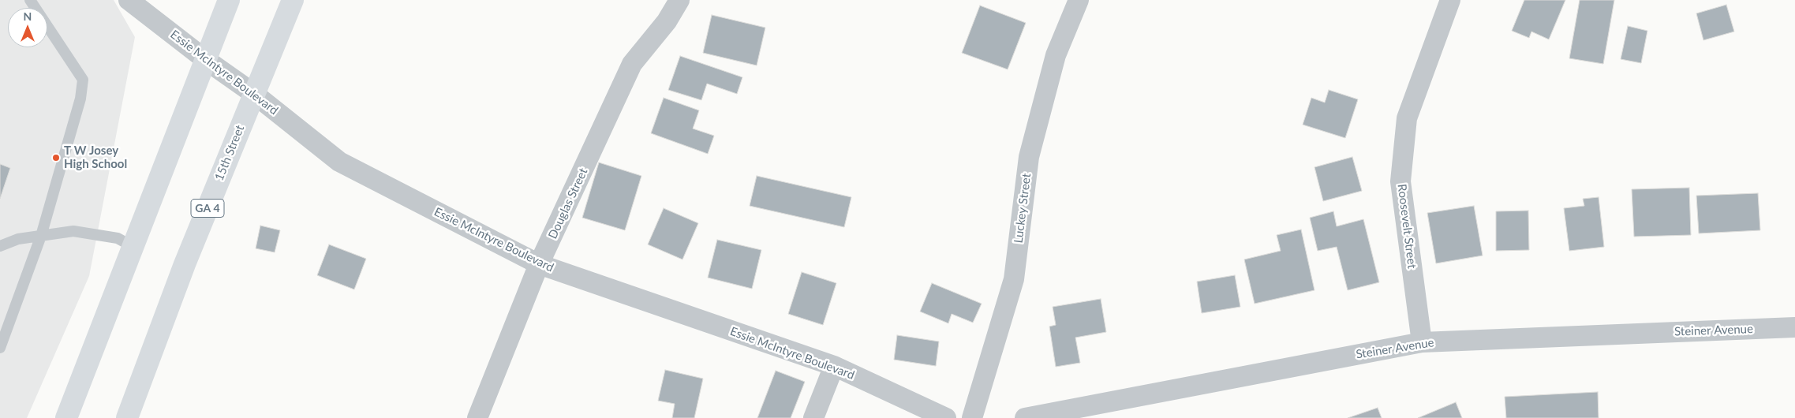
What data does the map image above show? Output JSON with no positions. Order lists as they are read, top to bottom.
{
  "streets": {
    "main road": ["15th Street", "GA 4"],
    "street": [
      "Essie McIntyre Boulevard",
      "Douglas Street",
      "Luckey Street",
      "Roosevelt Street",
      "Steiner Avenue"
    ]
  },
  "crossings": [
    ["Essie McIntyre Boulevard", "15th Street"],
    ["Essie McIntyre Boulevard", "Douglas Street"],
    ["Roosevelt Street", "Steiner Avenue"]
  ],
  "places": ["T W Josey High School"],
  "north": "top"
}
